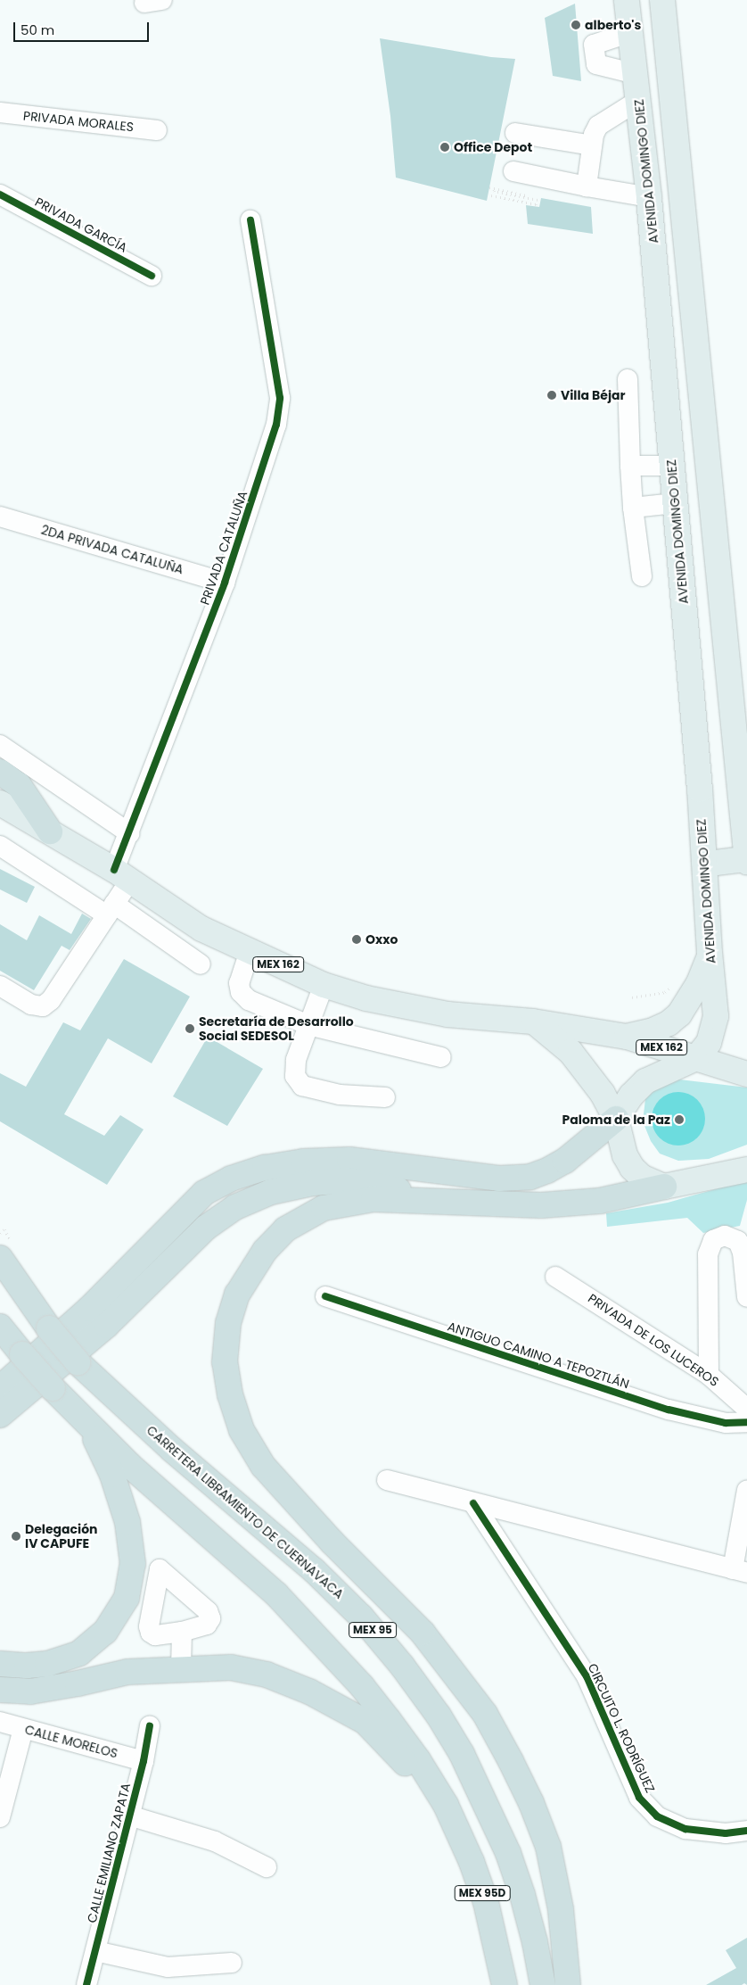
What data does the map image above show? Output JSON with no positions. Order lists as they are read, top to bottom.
{
  "streets": {
    "highway": ["CARRETERA LIBRAMIENTO DE CUERNAVACA", "MEX 95", "MEX 95D"],
    "main road": ["AVENIDA DOMINGO DIEZ", "MEX 162"],
    "street": [
      "PRIVADA MORALES",
      "PRIVADA GARCÍA",
      "PRIVADA CATALUÑA",
      "2DA PRIVADA CATALUÑA",
      "PRIVADA DE LOS LUCEROS",
      "ANTIGUO CAMINO A TEPOZTLÁN",
      "CIRCUITO L. RODRÍGUEZ",
      "CALLE MORELOS",
      "CALLE EMILIANO ZAPATA"
    ]
  },
  "crossings": [
    ["AVENIDA DOMINGO DIEZ", "MEX 162"],
    ["PRIVADA CATALUÑA", "2DA PRIVADA CATALUÑA"],
    ["PRIVADA CATALUÑA", "MEX 162"],
    ["CALLE MORELOS", "CALLE EMILIANO ZAPATA"]
  ],
  "places": [
    "alberto's",
    "Office Depot",
    "Villa Béjar",
    "Oxxo",
    "Secretaría de Desarrollo Social SEDESOL",
    "Paloma de la Paz",
    "Delegación IV CAPUFE"
  ],
  "scale_bar": "50 m"
}
